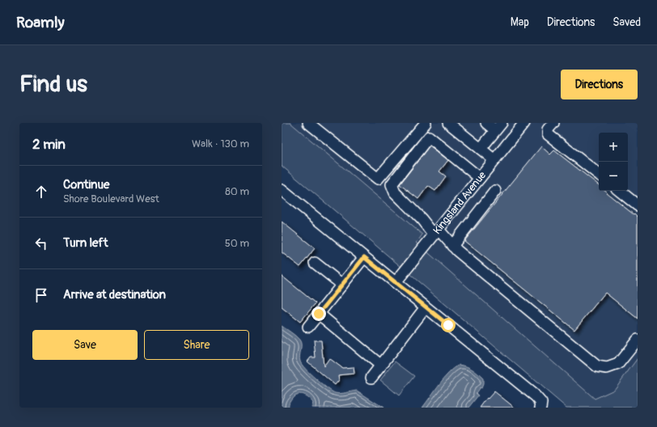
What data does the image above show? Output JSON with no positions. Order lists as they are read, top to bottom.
{
  "streets": {
    "street": ["Kingsland Avenue"]
  },
  "page": {
    "header": "Roamly",
    "nav": ["Map", "Directions", "Saved"],
    "buttons": [
      "Directions",
      ["Save", "Share"]
    ],
    "title": "Find us",
    "heading": ["2 min", "Walk · 130 m"],
    "map_buttons": ["+", "−"],
    "list": [
      ["Continue", "Shore Boulevard West", "80 m"],
      ["Turn left", "50 m"],
      "Arrive at destination"
    ]
  }
}
